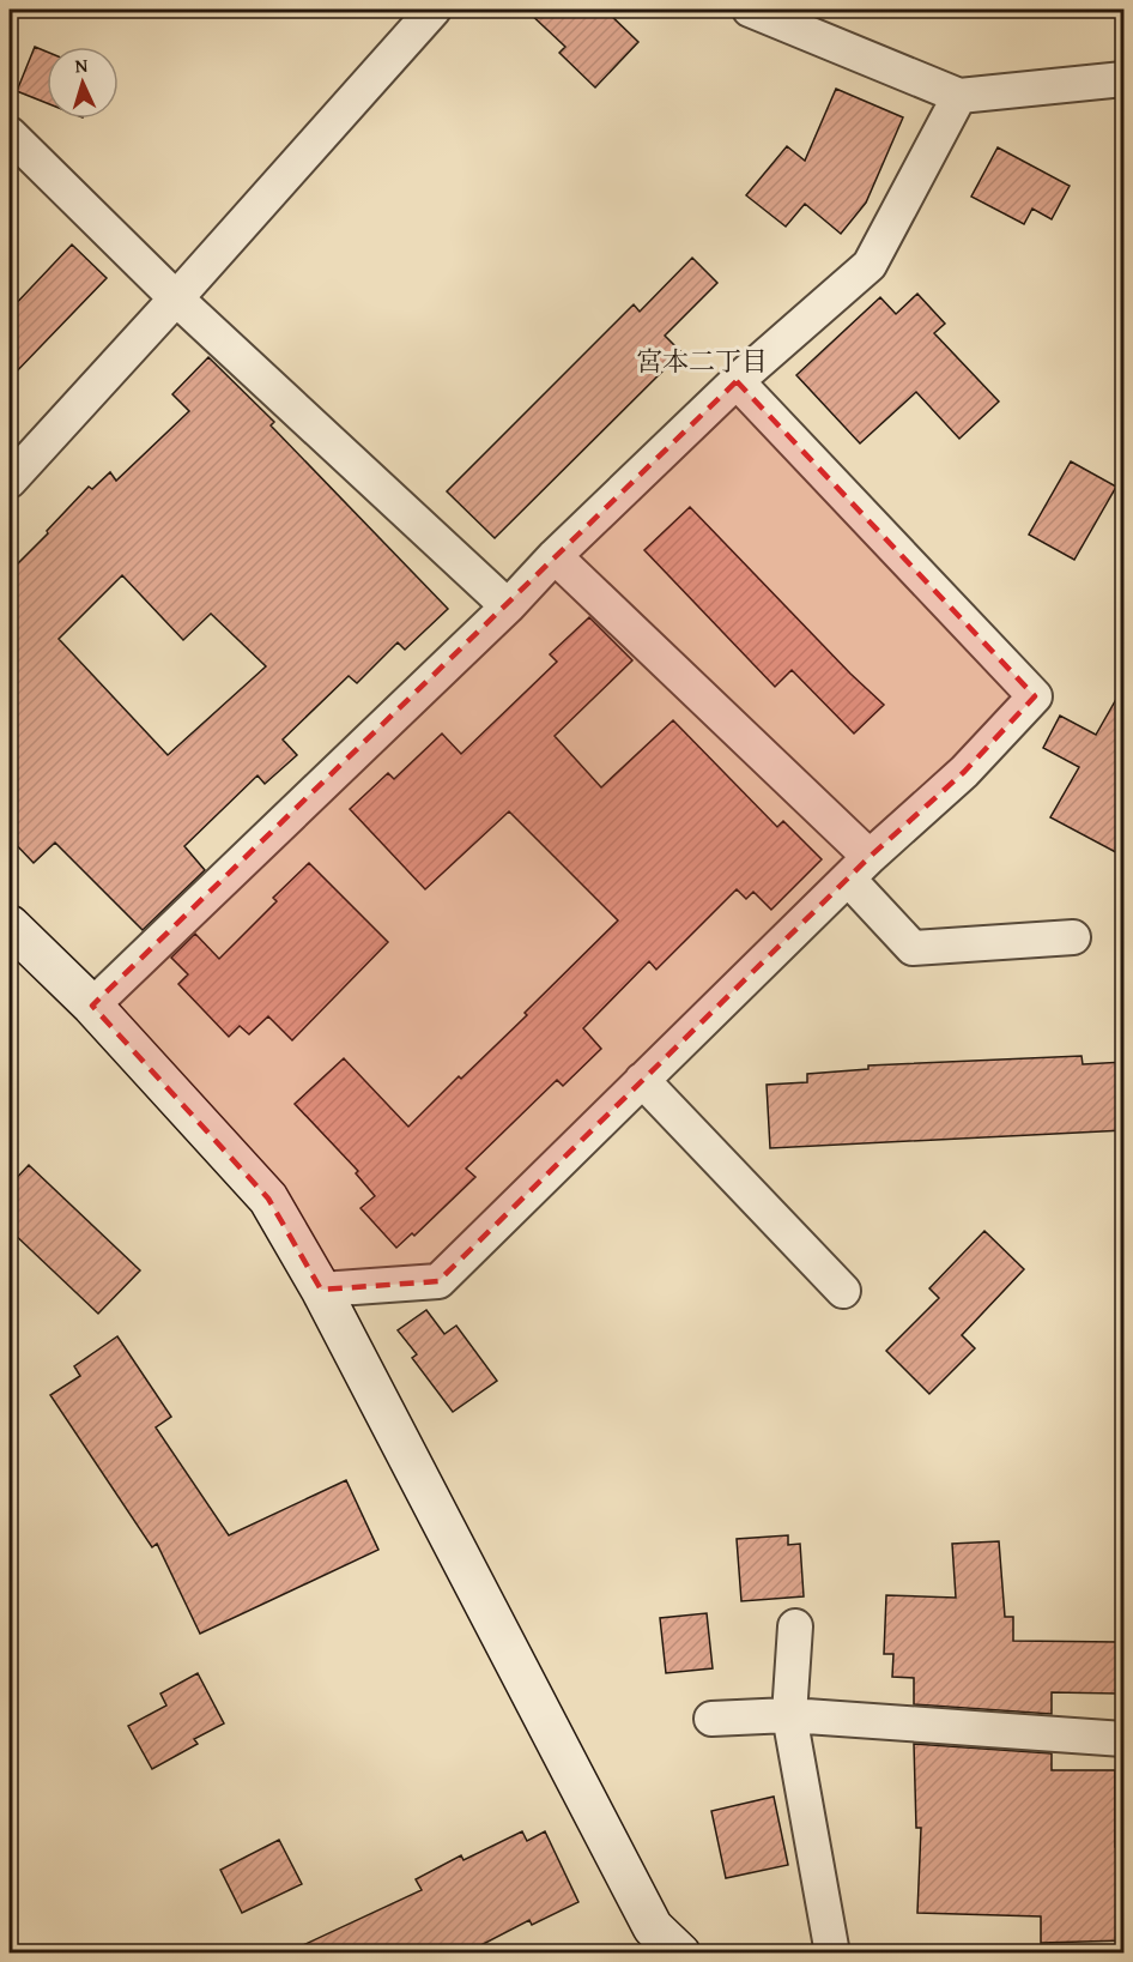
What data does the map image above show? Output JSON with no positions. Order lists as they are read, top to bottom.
{
  "districts": ["宮本二丁目"],
  "north": "top"
}
